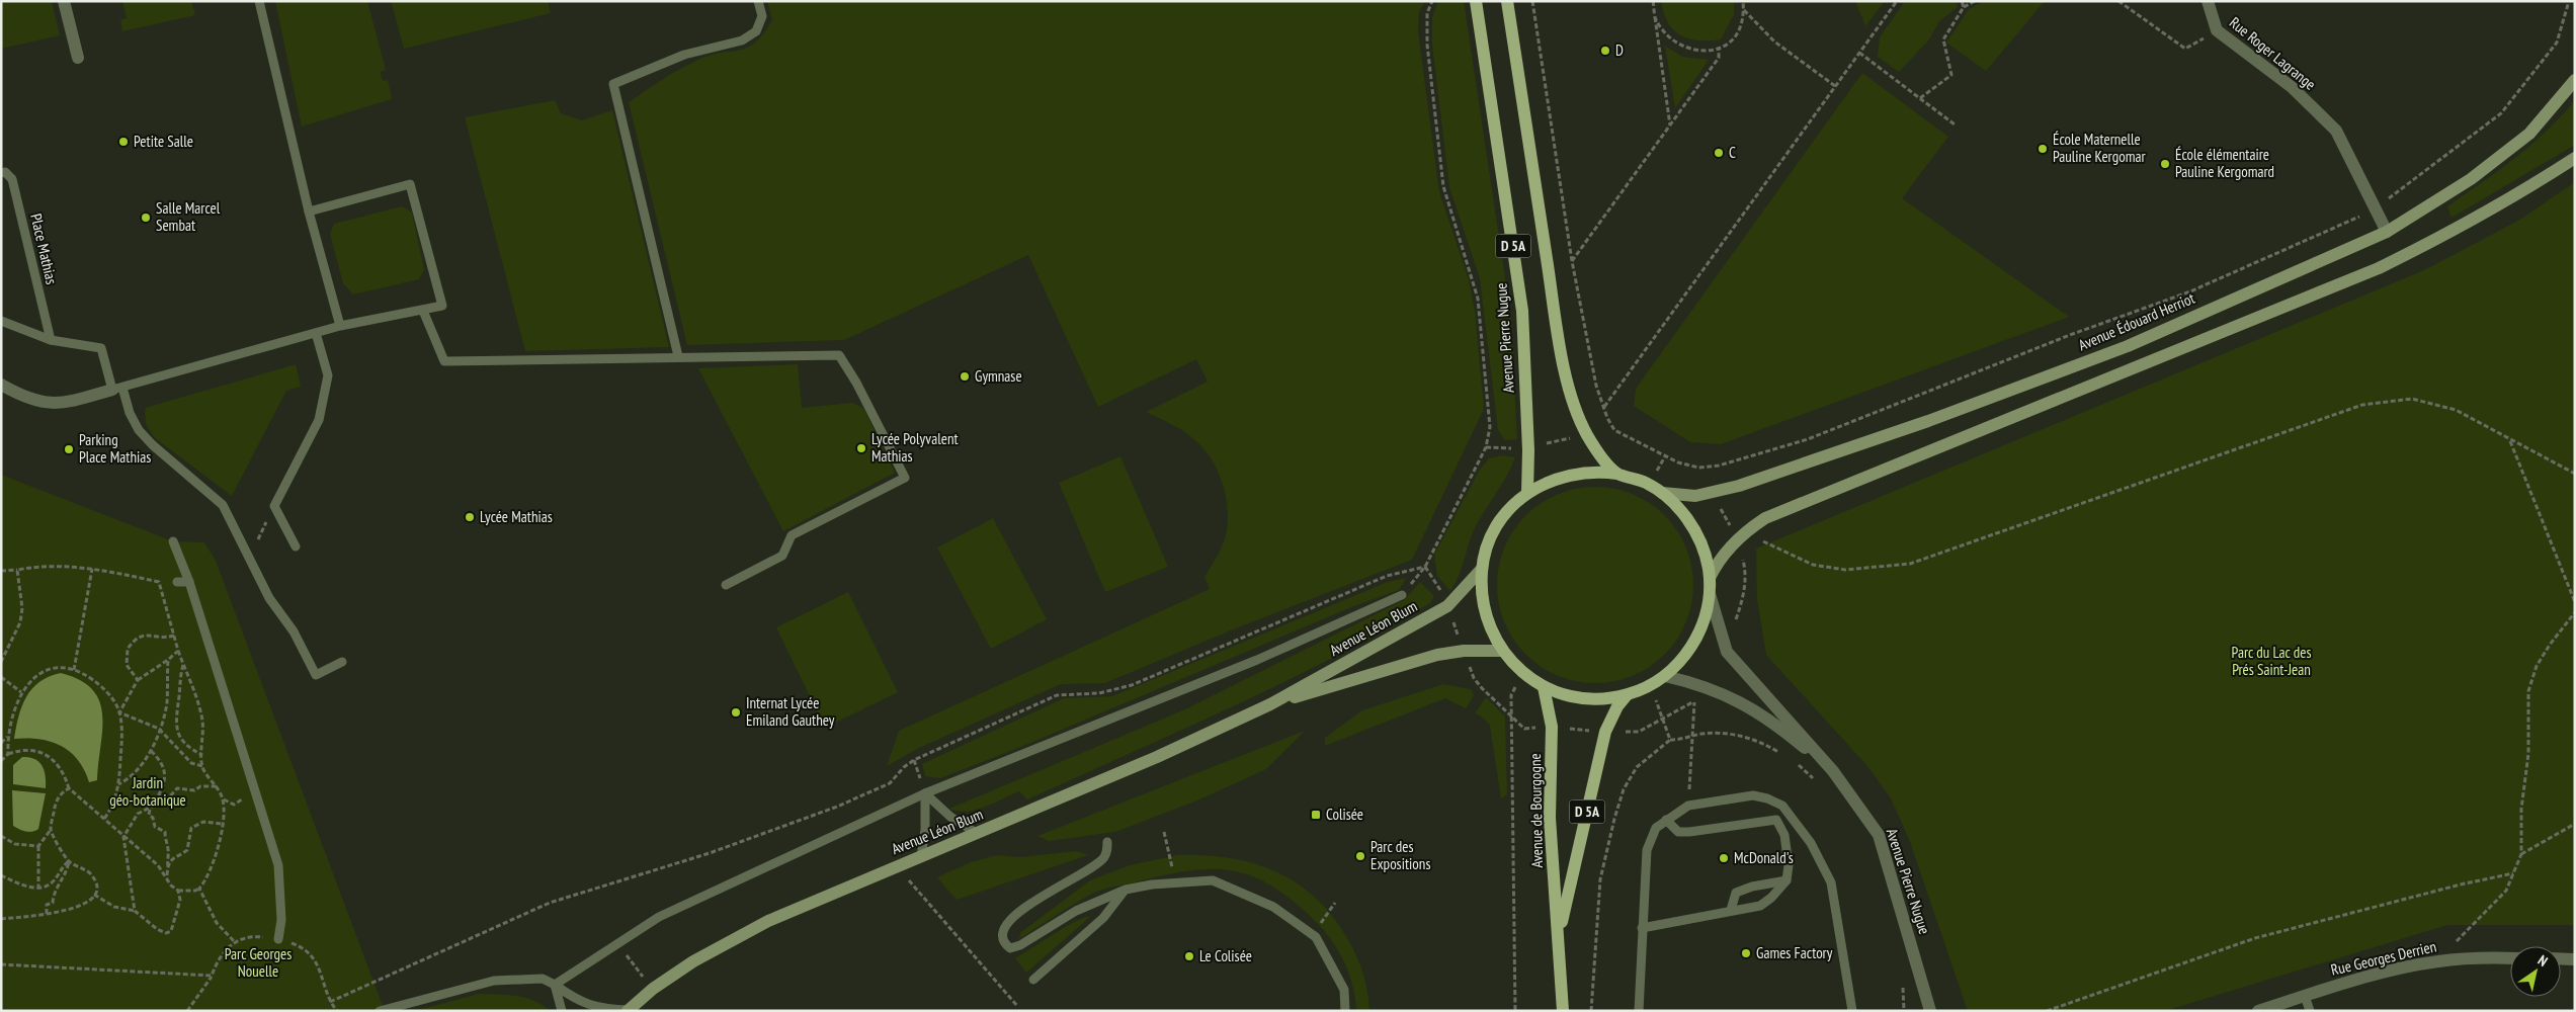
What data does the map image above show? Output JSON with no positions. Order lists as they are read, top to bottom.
{
  "streets": {
    "main road": [
      "D 5A",
      "Avenue Édouard Herriot",
      "Avenue Pierre Nugue",
      "Avenue Léon Blum",
      "Avenue de Bourgogne"
    ],
    "street": ["Rue Roger Lagrange", "Rue Georges Derrien"],
    "lane": ["Place Mathias"]
  },
  "crossings": [
    ["Rue Roger Lagrange", "Avenue Édouard Herriot"],
    ["D 5A", "Avenue Pierre Nugue"],
    ["Avenue Édouard Herriot", "Avenue Pierre Nugue"],
    ["Avenue Pierre Nugue", "Avenue Léon Blum"],
    ["Avenue Pierre Nugue", "Avenue de Bourgogne"]
  ],
  "parks": ["Parc du Lac des Prés Saint-Jean", "Jardin géo-botanique", "Parc Georges Nouelle"],
  "places": {
    "other": [
      "D",
      "Petite Salle",
      "École Maternelle Pauline Kergomar",
      "C",
      "École élémentaire Pauline Kergomard",
      "Salle Marcel Sembat",
      "Gymnase",
      "Lycée Polyvalent Mathias",
      "Parking Place Mathias",
      "Lycée Mathias",
      "Internat Lycée Emiland Gauthey",
      "Parc des Expositions",
      "McDonald's",
      "Games Factory",
      "Le Colisée"
    ],
    "transit": ["Colisée"]
  },
  "north": "top right"
}
